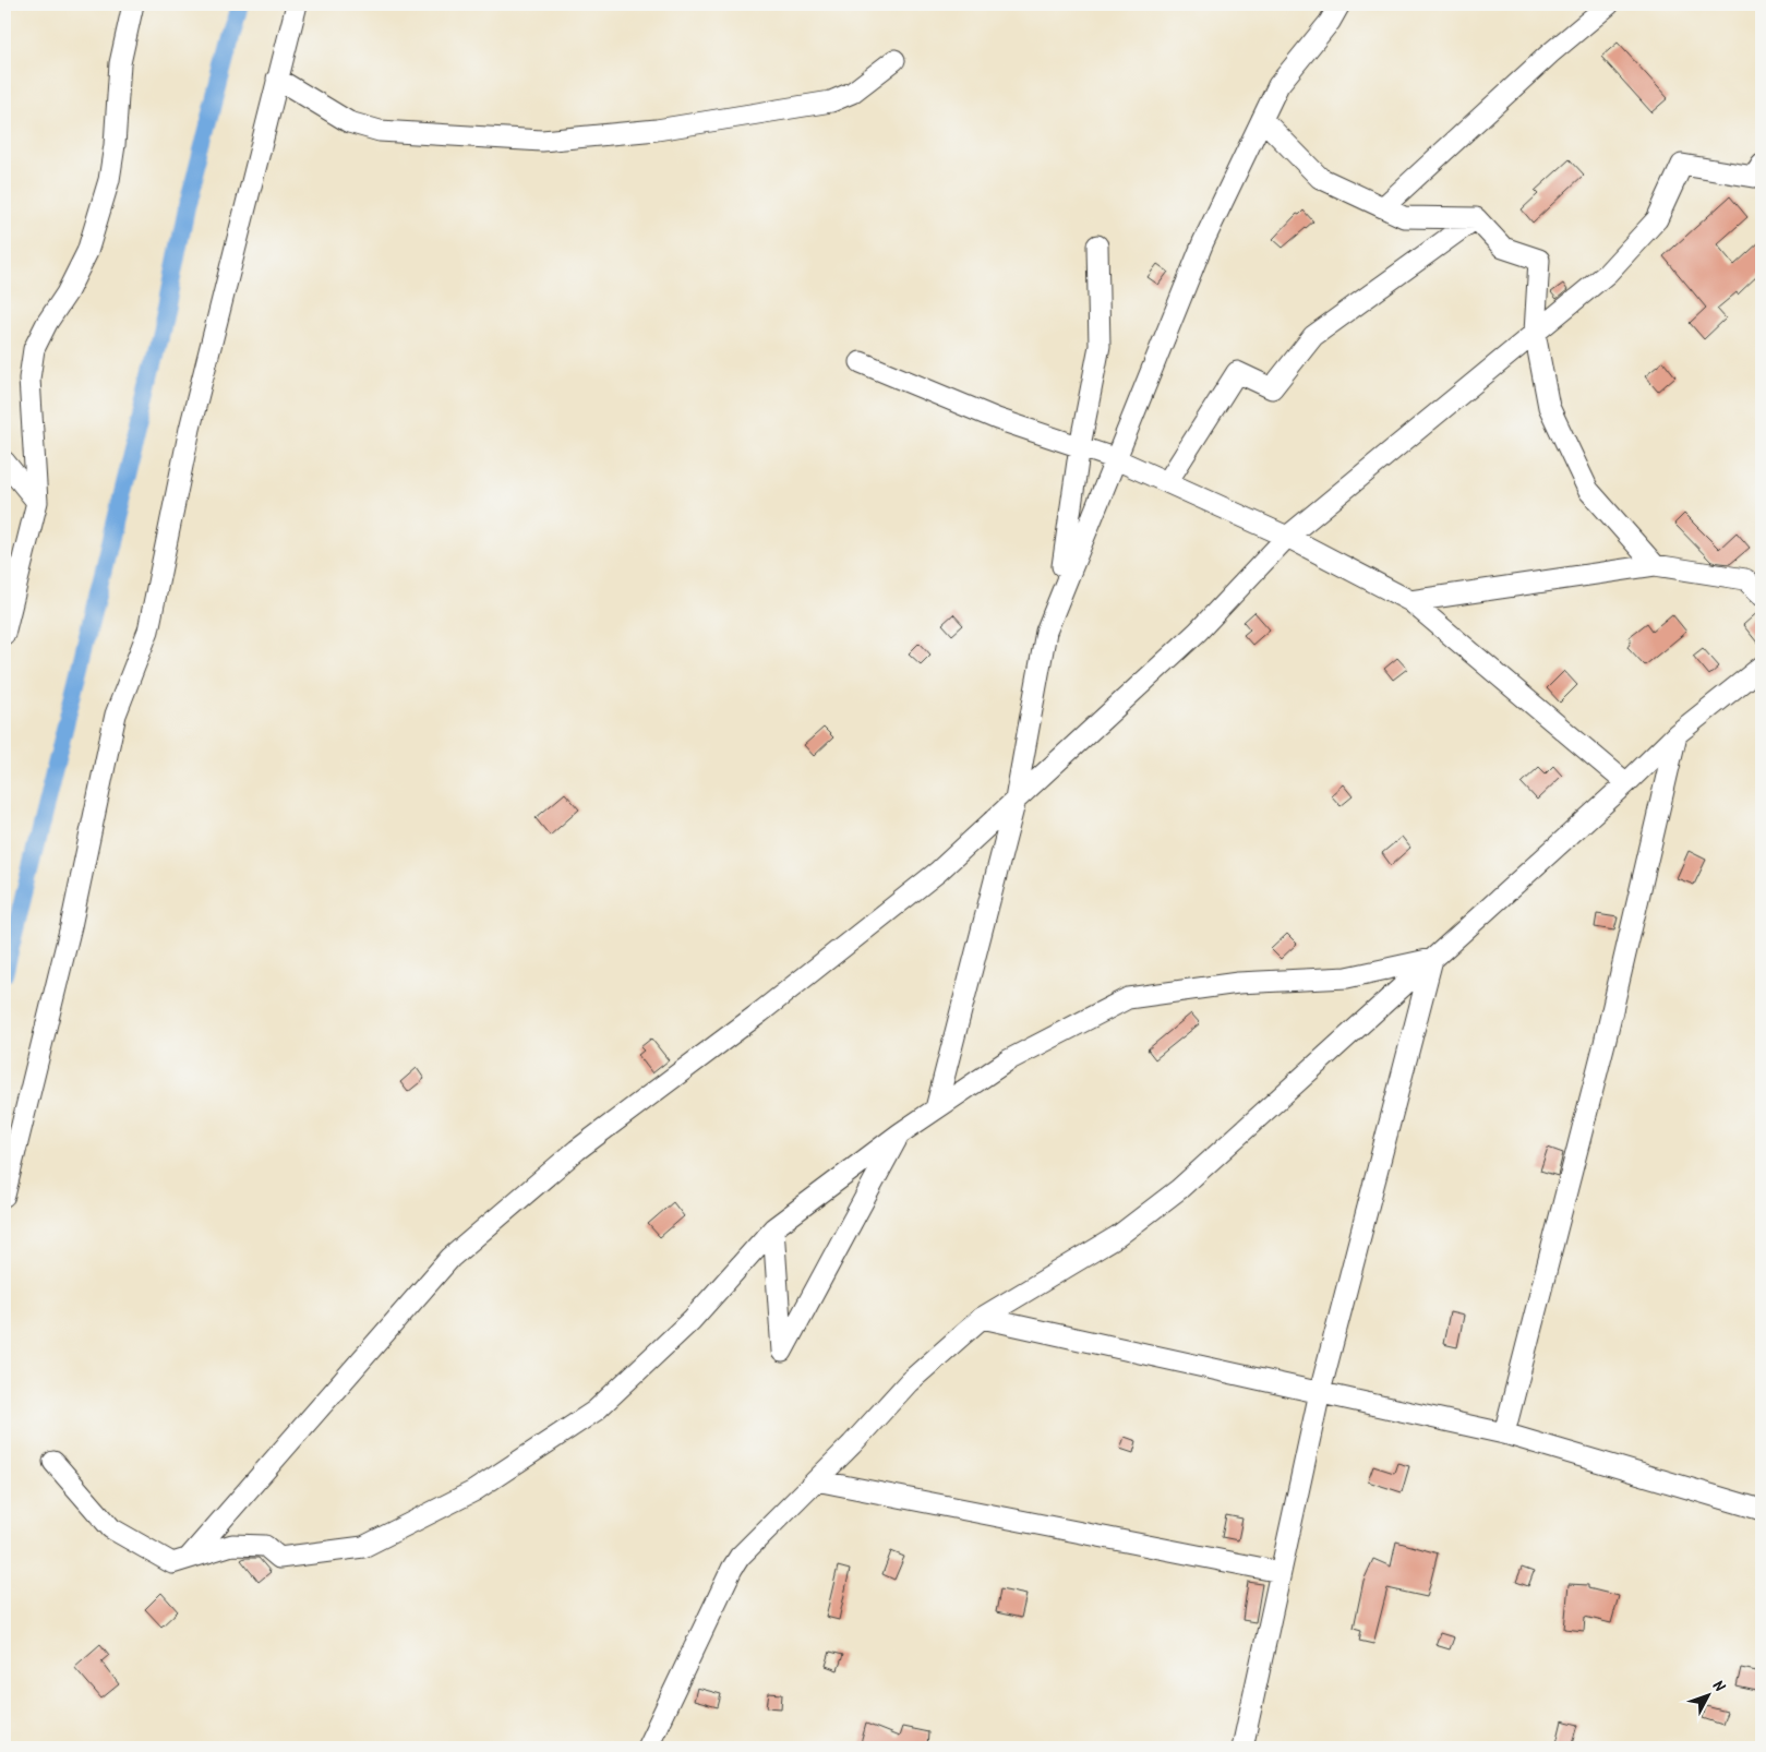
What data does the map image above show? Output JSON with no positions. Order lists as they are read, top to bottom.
{
  "north": "top right"
}
